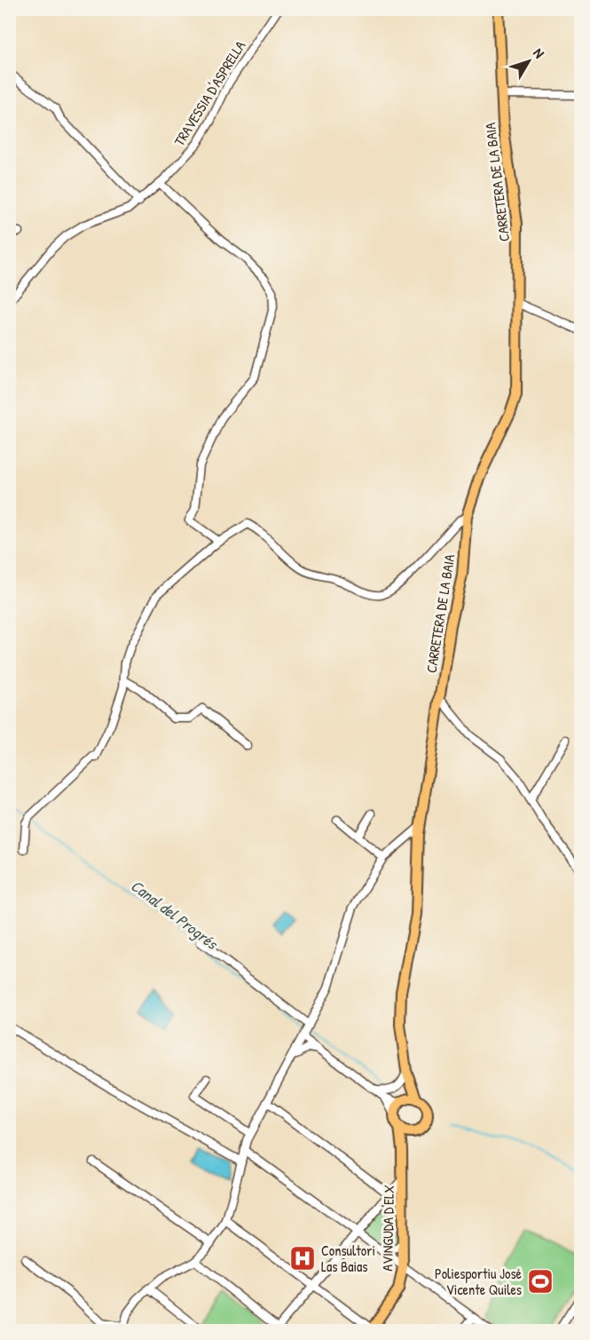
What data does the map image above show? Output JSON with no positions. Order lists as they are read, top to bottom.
{
  "streets": {
    "main road": ["CARRETERA DE LA BAIA", "AVINGUDA D'ELX"],
    "street": ["TRAVESSIA D'ASPRELLA"]
  },
  "crossings": [
    ["CARRETERA DE LA BAIA", "AVINGUDA D'ELX"]
  ],
  "water": ["Canal del Progrés"],
  "places": {
    "hospital": ["Consultori Las Baias"],
    "sports": ["Poliesportiu José Vicente Quiles"]
  },
  "north": "top right"
}
